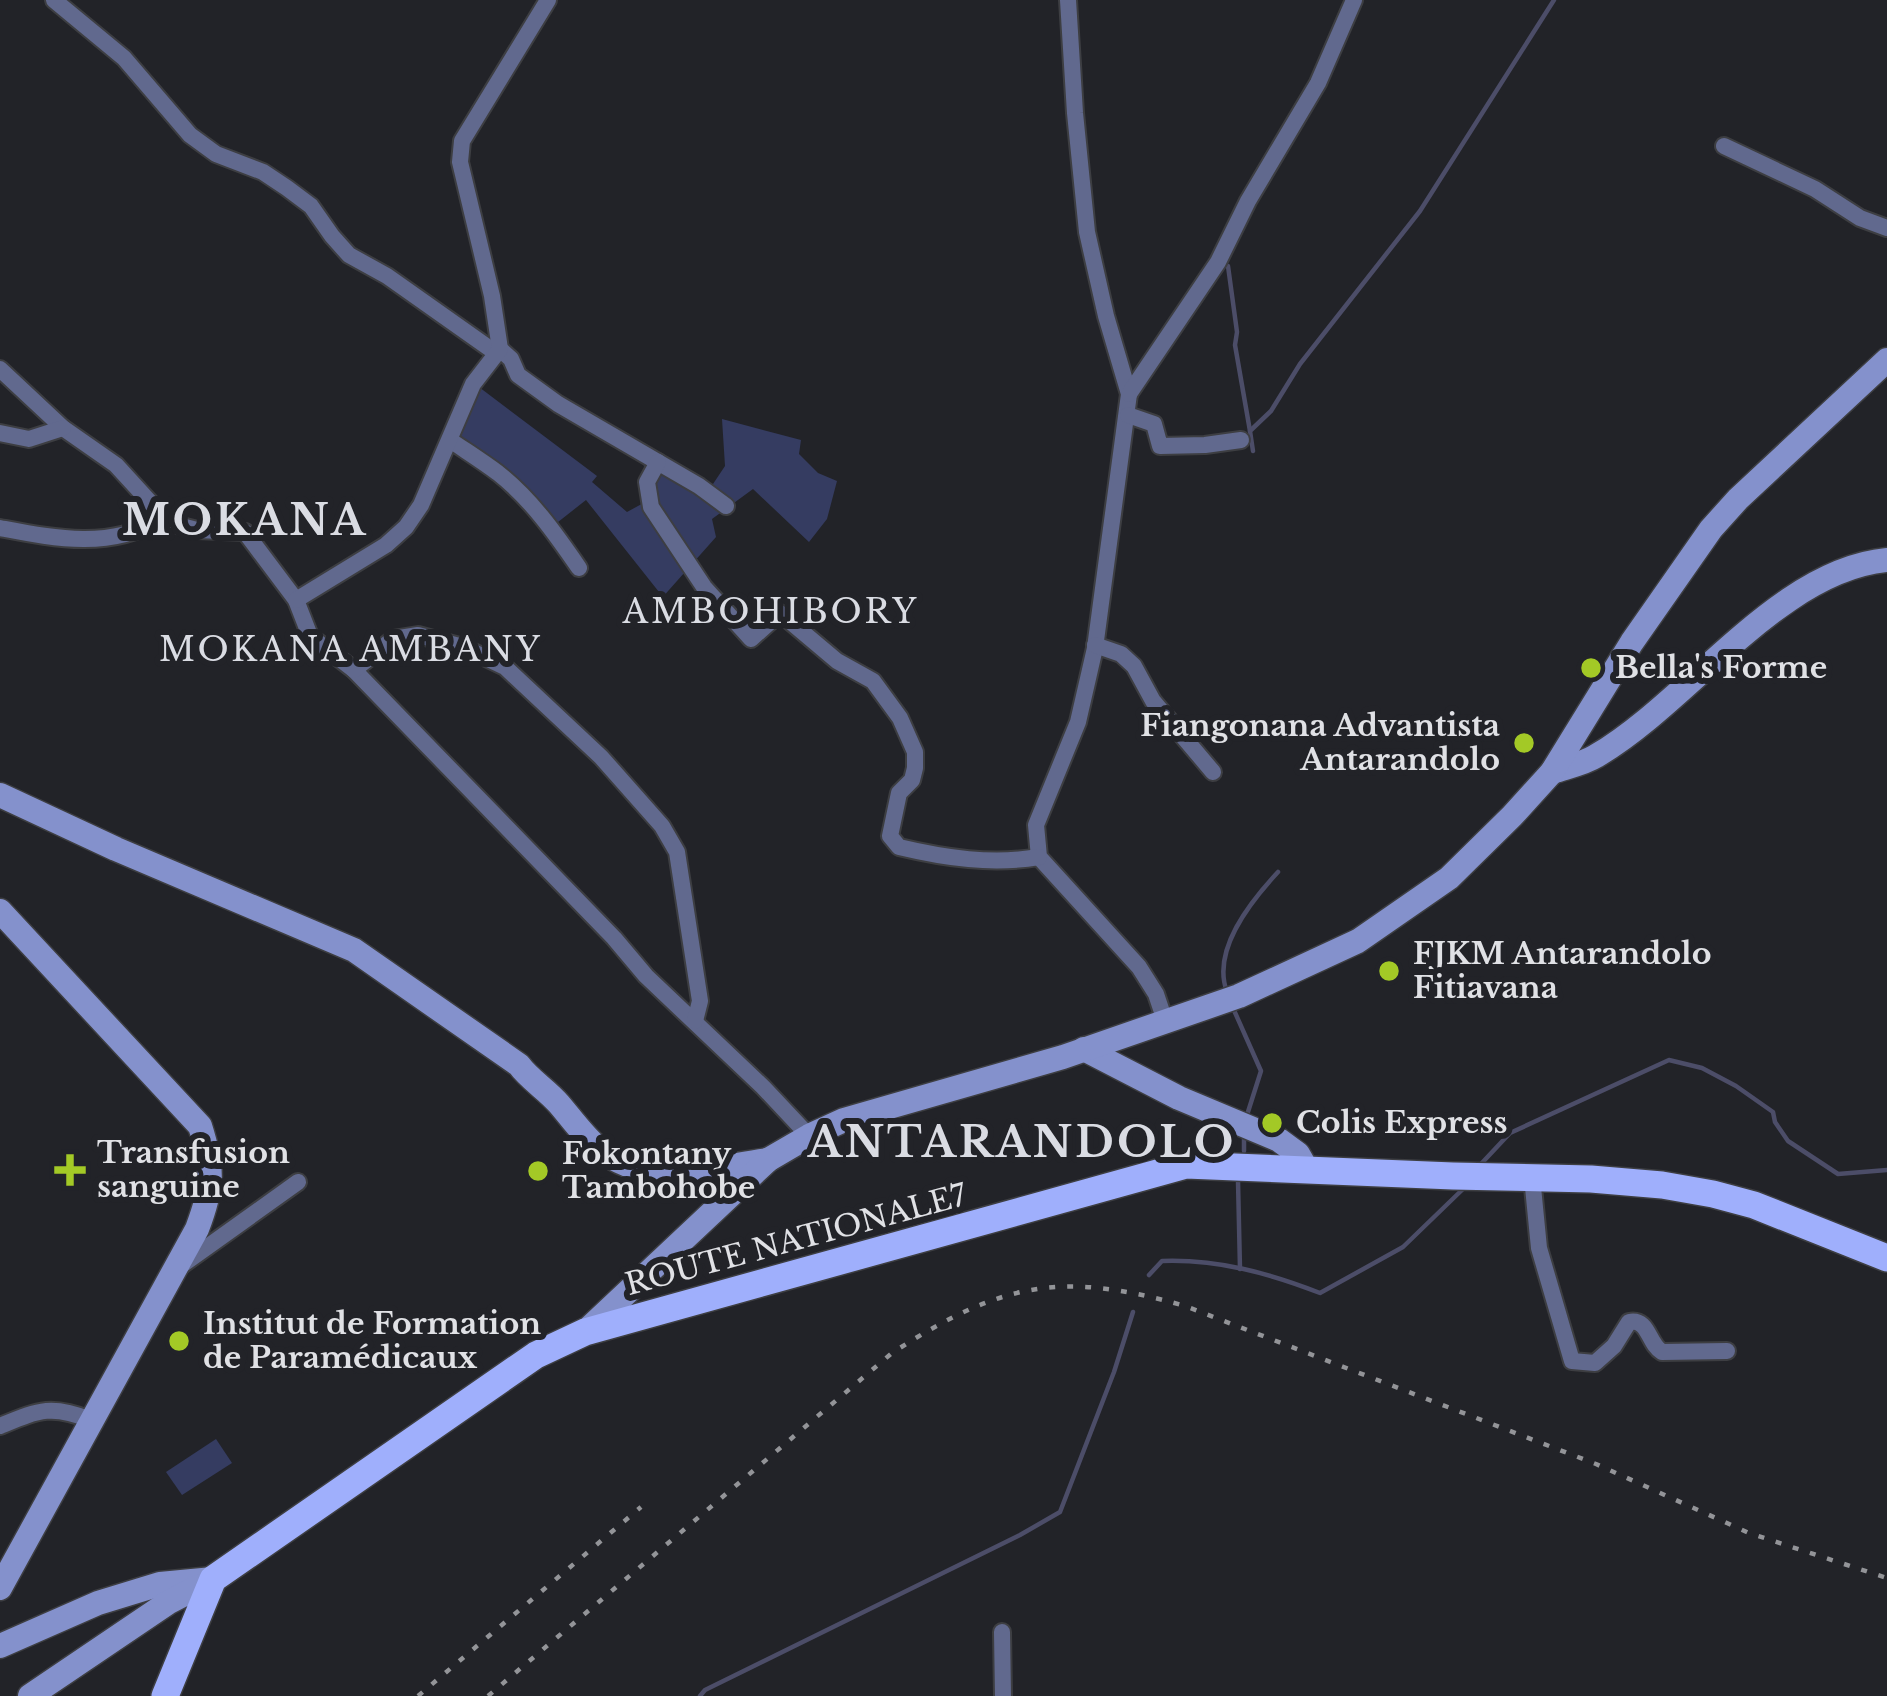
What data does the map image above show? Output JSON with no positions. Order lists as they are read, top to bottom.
{
  "streets": {
    "main road": ["ROUTE NATIONALE7"]
  },
  "districts": [
    "MOKANA",
    "AMBOHIBORY",
    "MOKANA AMBANY",
    "ANTARANDOLO"
  ],
  "places": {
    "other": [
      "Bella's Forme",
      "Fiangonana Advantista Antarandolo",
      "FJKM Antarandolo Fitiavana",
      "Colis Express",
      "Fokontany Tambohobe",
      "Institut de Formation de Paramédicaux"
    ],
    "health": ["Transfusion sanguine"]
  }
}
